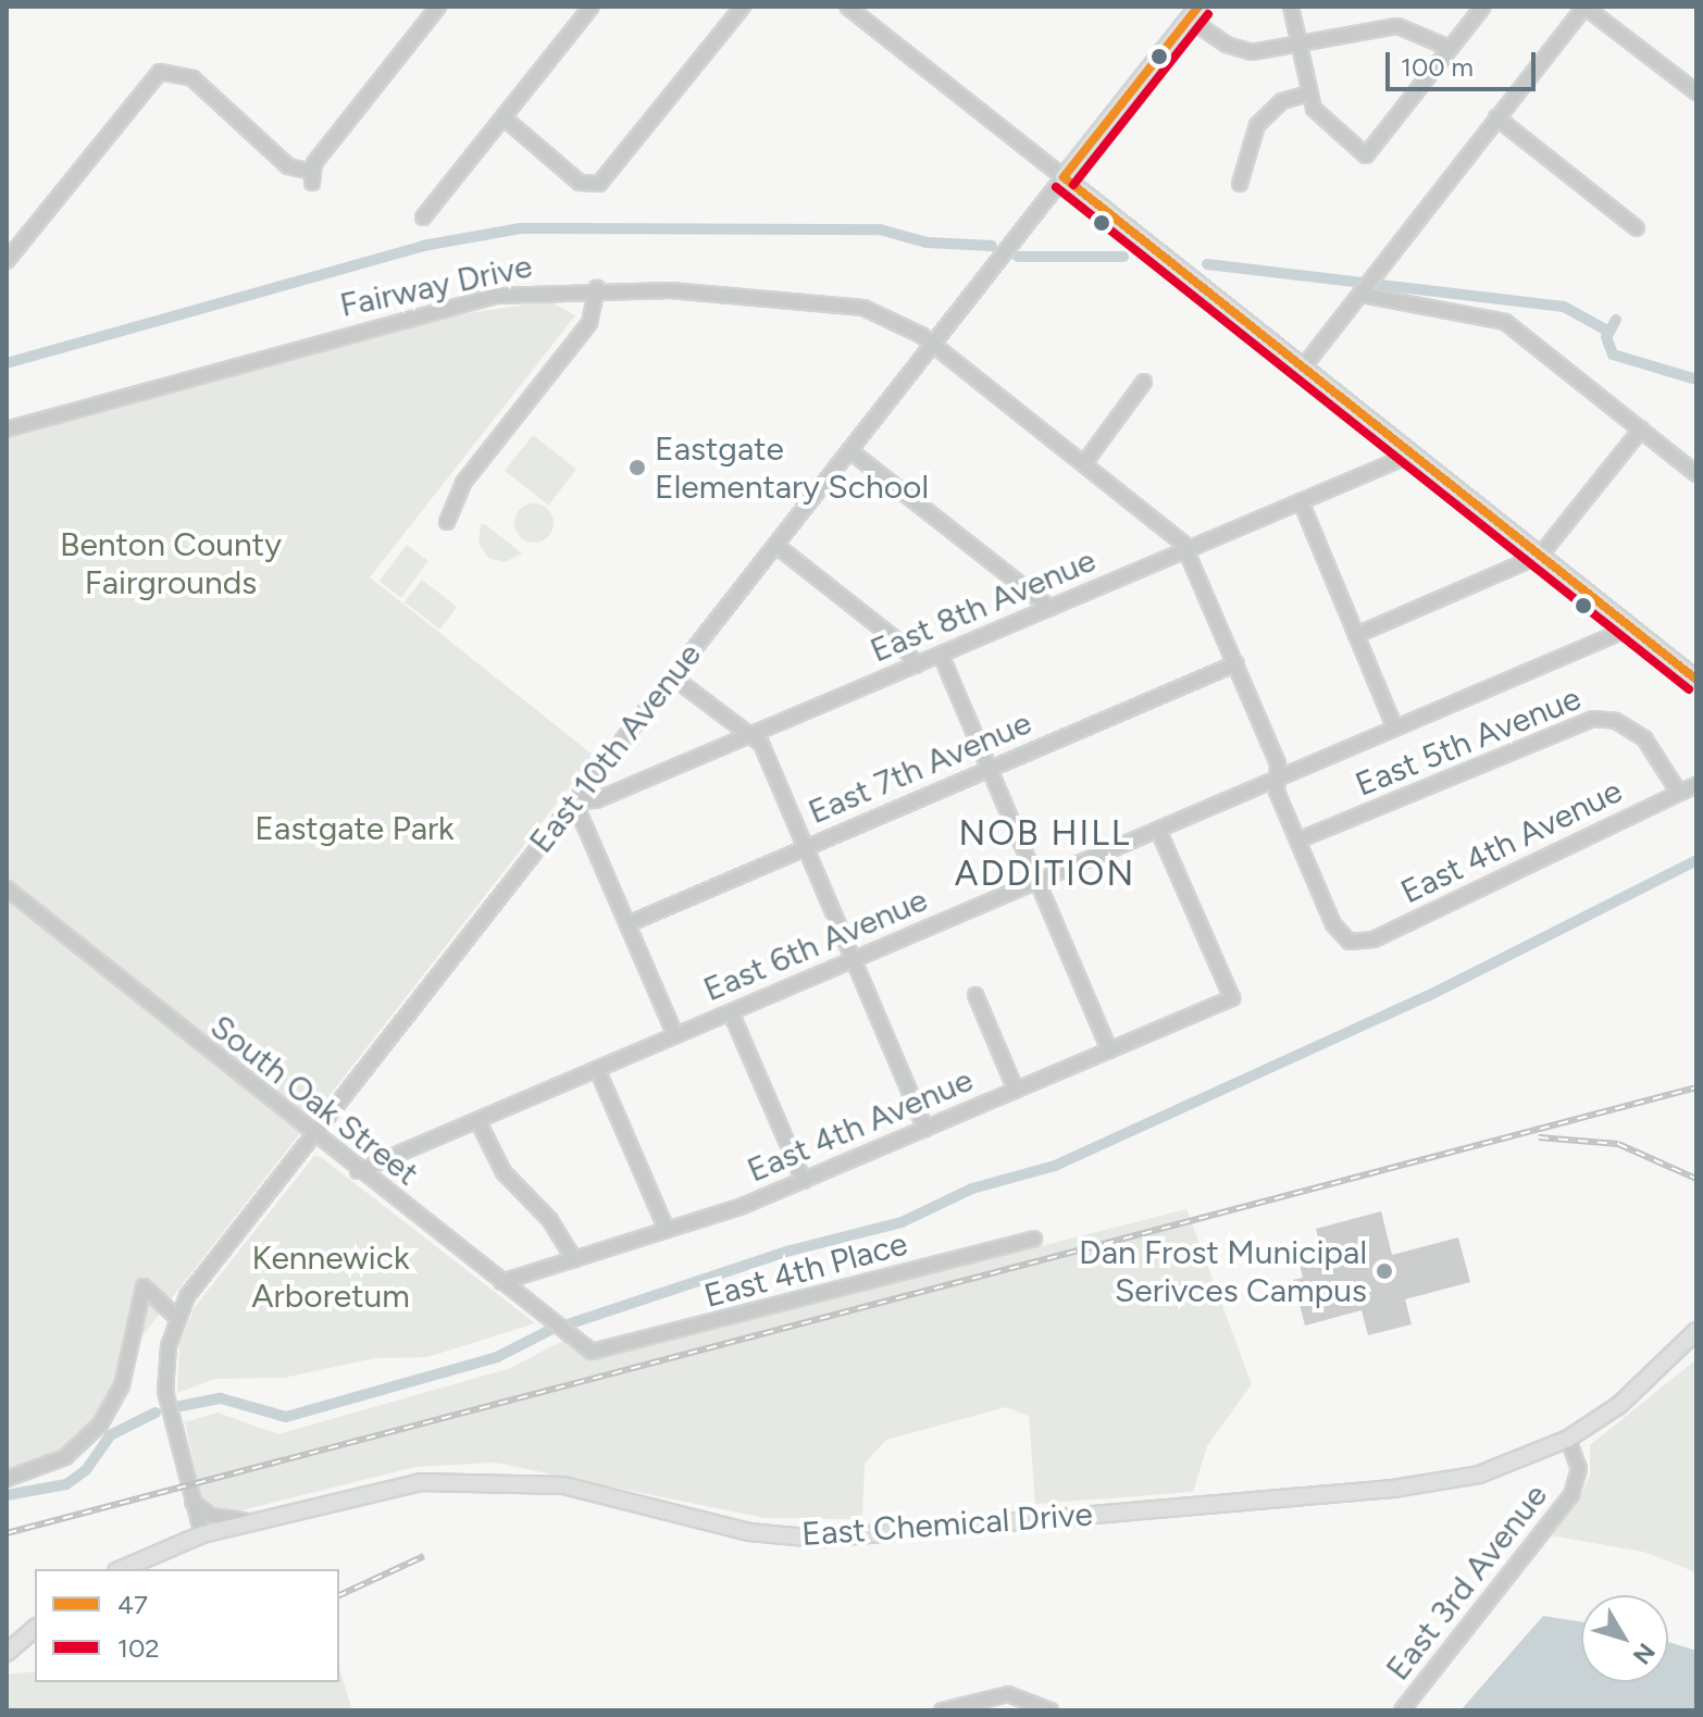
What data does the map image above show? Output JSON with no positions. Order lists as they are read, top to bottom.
{
  "streets": {
    "main road": ["East 10th Avenue", "East Chemical Drive"],
    "street": [
      "Fairway Drive",
      "East 8th Avenue",
      "East 5th Avenue",
      "East 7th Avenue",
      "East 4th Avenue",
      "East 6th Avenue",
      "South Oak Street",
      "East 4th Place",
      "East 3rd Avenue"
    ]
  },
  "crossings": [
    ["Fairway Drive", "East 8th Avenue"],
    ["Fairway Drive", "East 10th Avenue"],
    ["East 8th Avenue", "East 10th Avenue"],
    ["East 5th Avenue", "East 4th Avenue"],
    ["East 10th Avenue", "South Oak Street"],
    ["East 4th Avenue", "East 6th Avenue"],
    ["East 4th Avenue", "South Oak Street"],
    ["East 6th Avenue", "South Oak Street"],
    ["South Oak Street", "East 4th Place"],
    ["East Chemical Drive", "East 3rd Avenue"]
  ],
  "districts": ["NOB HILL ADDITION"],
  "parks": ["Benton County Fairgrounds", "Eastgate Park", "Kennewick Arboretum"],
  "places": ["Eastgate Elementary School", "Dan Frost Municipal Serivces Campus"],
  "lines": ["transit line 47", "transit line 102"],
  "legend": ["47", "102"],
  "scale_bar": "100 m",
  "north": "bottom right"
}
